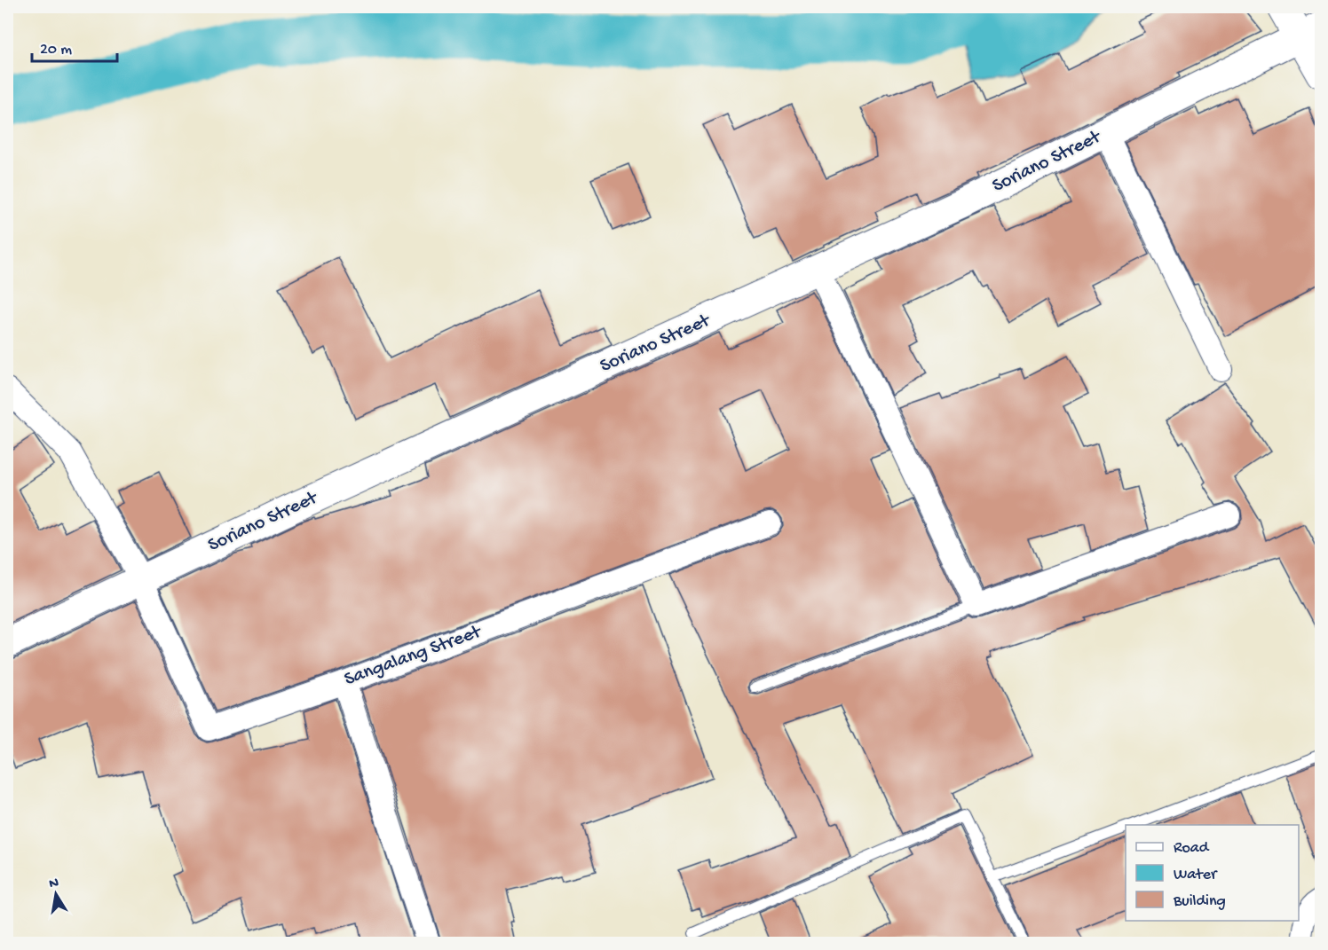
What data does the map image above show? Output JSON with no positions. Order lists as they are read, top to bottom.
{
  "streets": {
    "main road": ["Soriano Street"],
    "street": ["Sangalang Street"]
  },
  "crossings": [
    ["Soriano Street", "Sangalang Street"]
  ],
  "legend": ["Road", "Water", "Building"],
  "scale_bar": "20 m",
  "north": "top"
}
